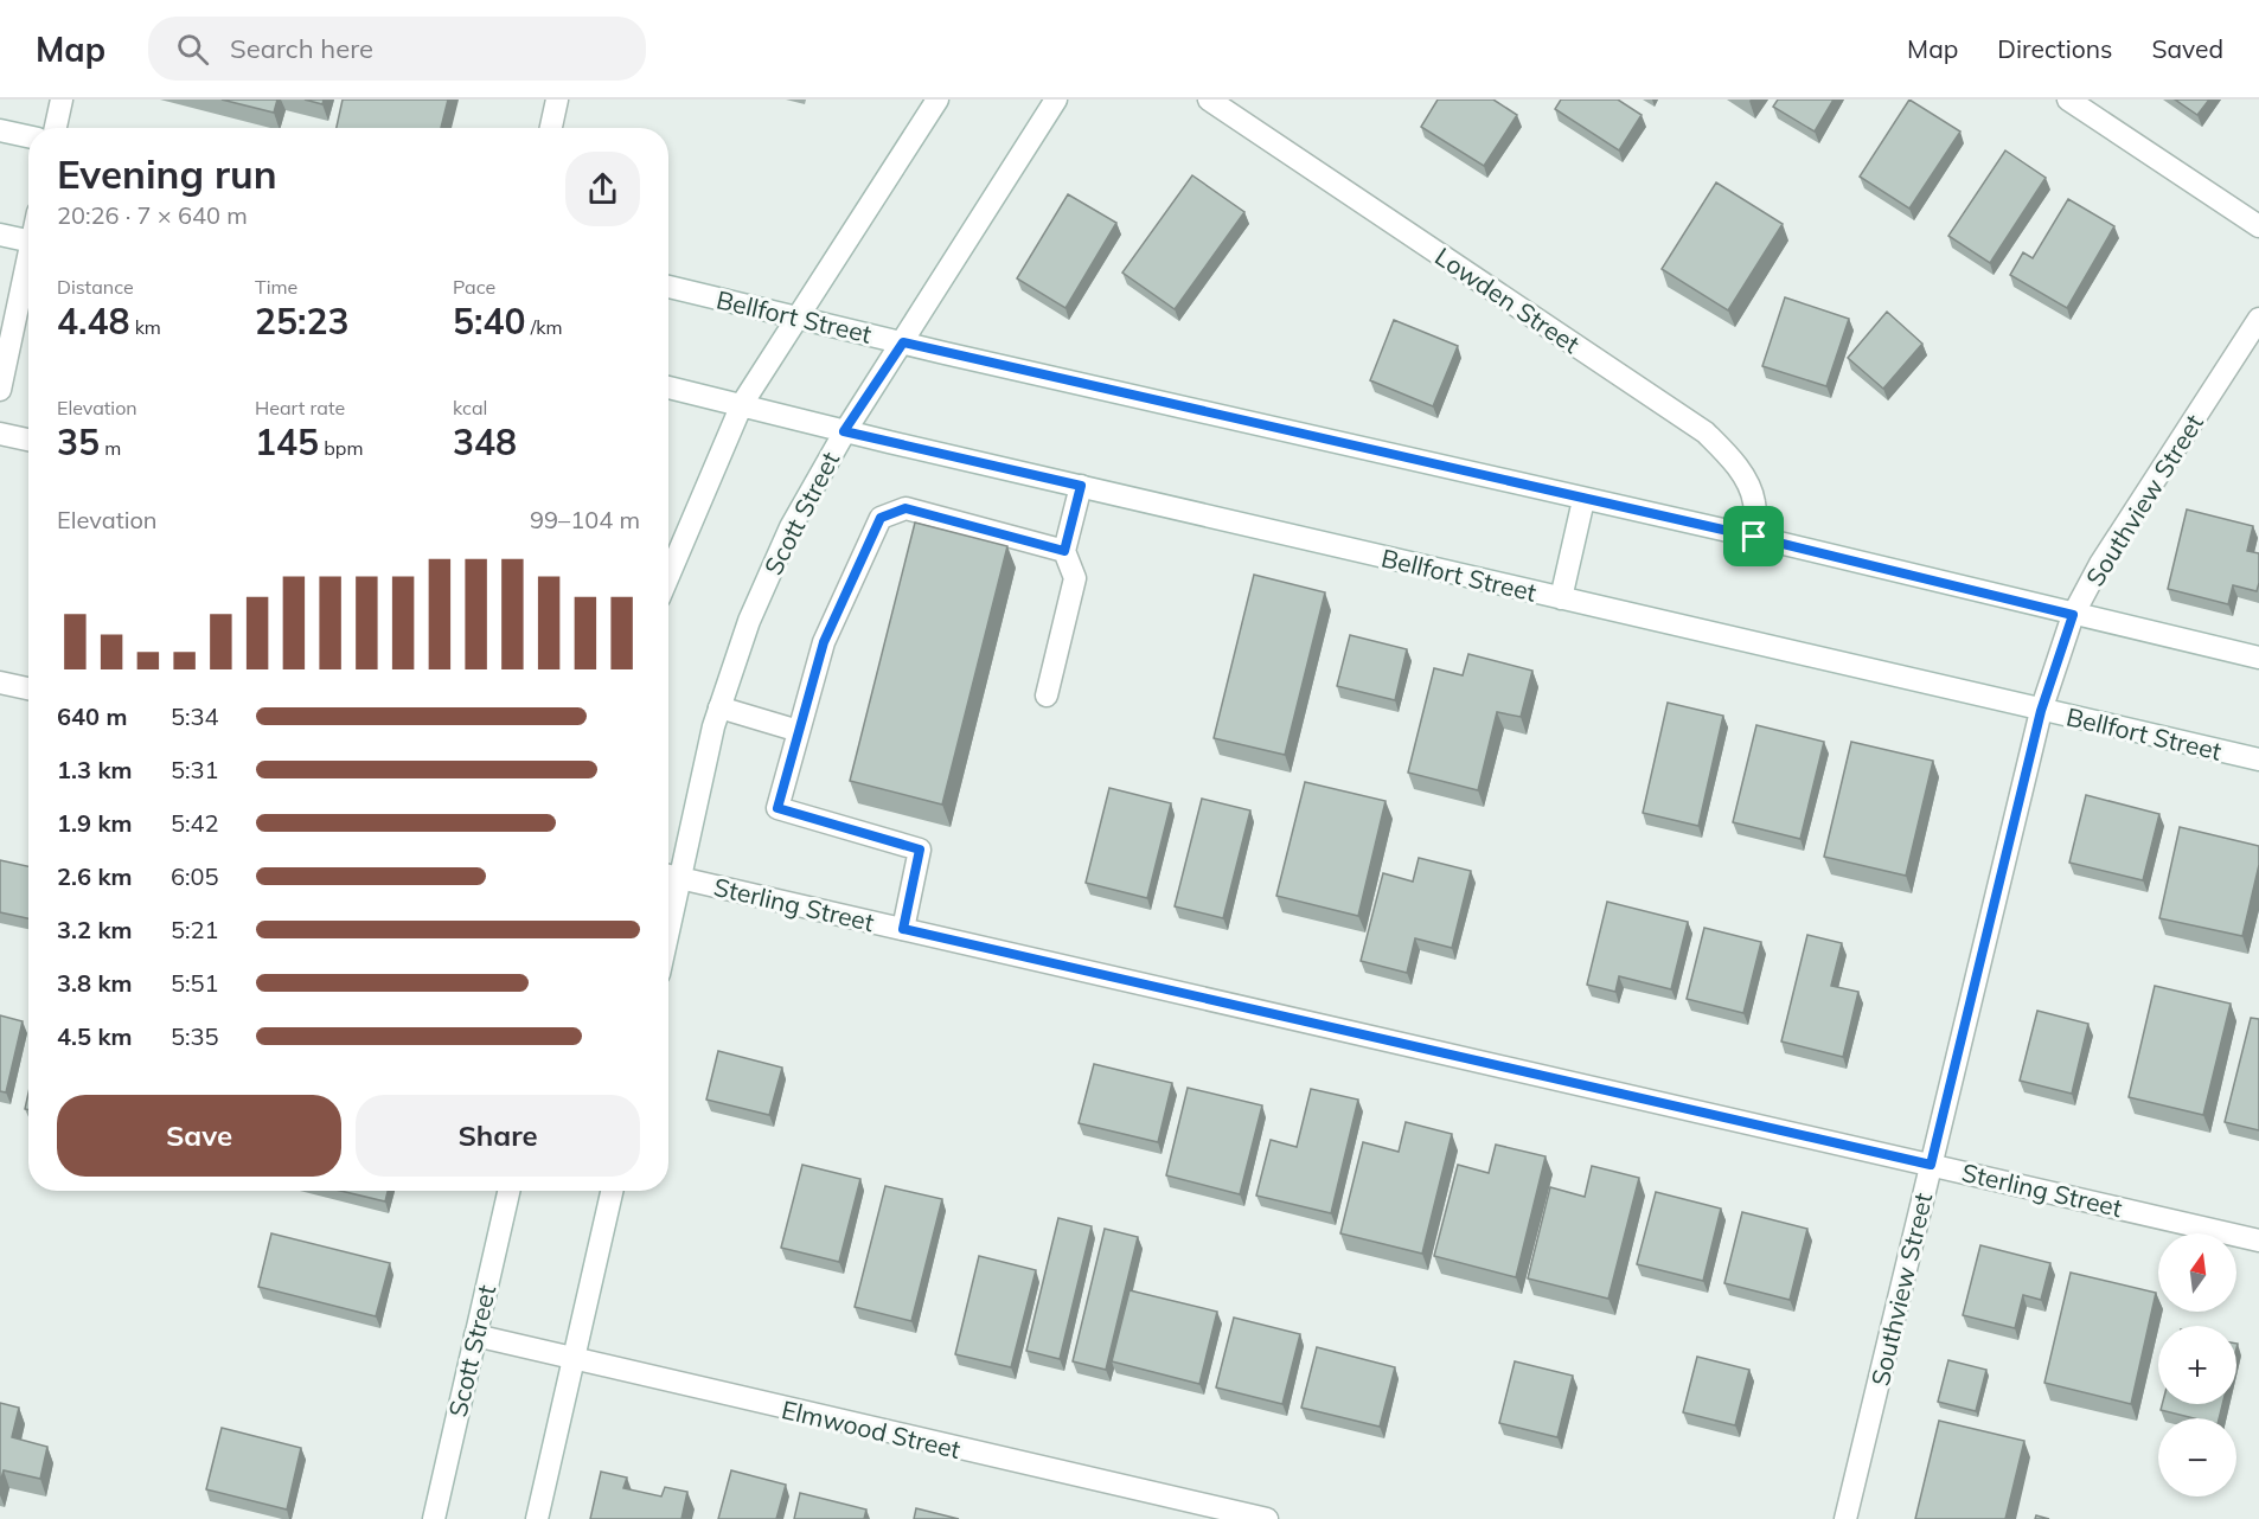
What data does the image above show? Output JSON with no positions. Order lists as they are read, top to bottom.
{
  "streets": {
    "main road": [
      "Lowden Street",
      "Bellfort Street",
      "Southview Street",
      "Scott Street",
      "Sterling Street",
      "Elmwood Street"
    ]
  },
  "crossings": [
    ["Lowden Street", "Bellfort Street"],
    ["Bellfort Street", "Southview Street"],
    ["Bellfort Street", "Scott Street"],
    ["Southview Street", "Sterling Street"],
    ["Scott Street", "Sterling Street"],
    ["Scott Street", "Elmwood Street"]
  ],
  "north": "top",
  "page": {
    "header": "Map",
    "search": "Search here",
    "nav": ["Map", "Directions", "Saved"],
    "heading": ["Evening run", "20:26 · 7 × 640 m"],
    "stats": [
      ["Distance", "4.48 km"],
      ["Time", "25:23"],
      ["Pace", "5:40 /km"],
      ["Elevation", "35 m"],
      ["Heart rate", "145 bpm"],
      ["kcal", "348"]
    ],
    "chart": ["Elevation", "99–104 m"],
    "list": [
      {
        "name": "640 m",
        "note": "5:34"
      },
      {
        "name": "1.3 km",
        "note": "5:31"
      },
      {
        "name": "1.9 km",
        "note": "5:42"
      },
      {
        "name": "2.6 km",
        "note": "6:05"
      },
      {
        "name": "3.2 km",
        "note": "5:21"
      },
      {
        "name": "3.8 km",
        "note": "5:51"
      },
      {
        "name": "4.5 km",
        "note": "5:35"
      }
    ],
    "buttons": ["Save", "Share"],
    "map_buttons": ["+", "−"]
  }
}
